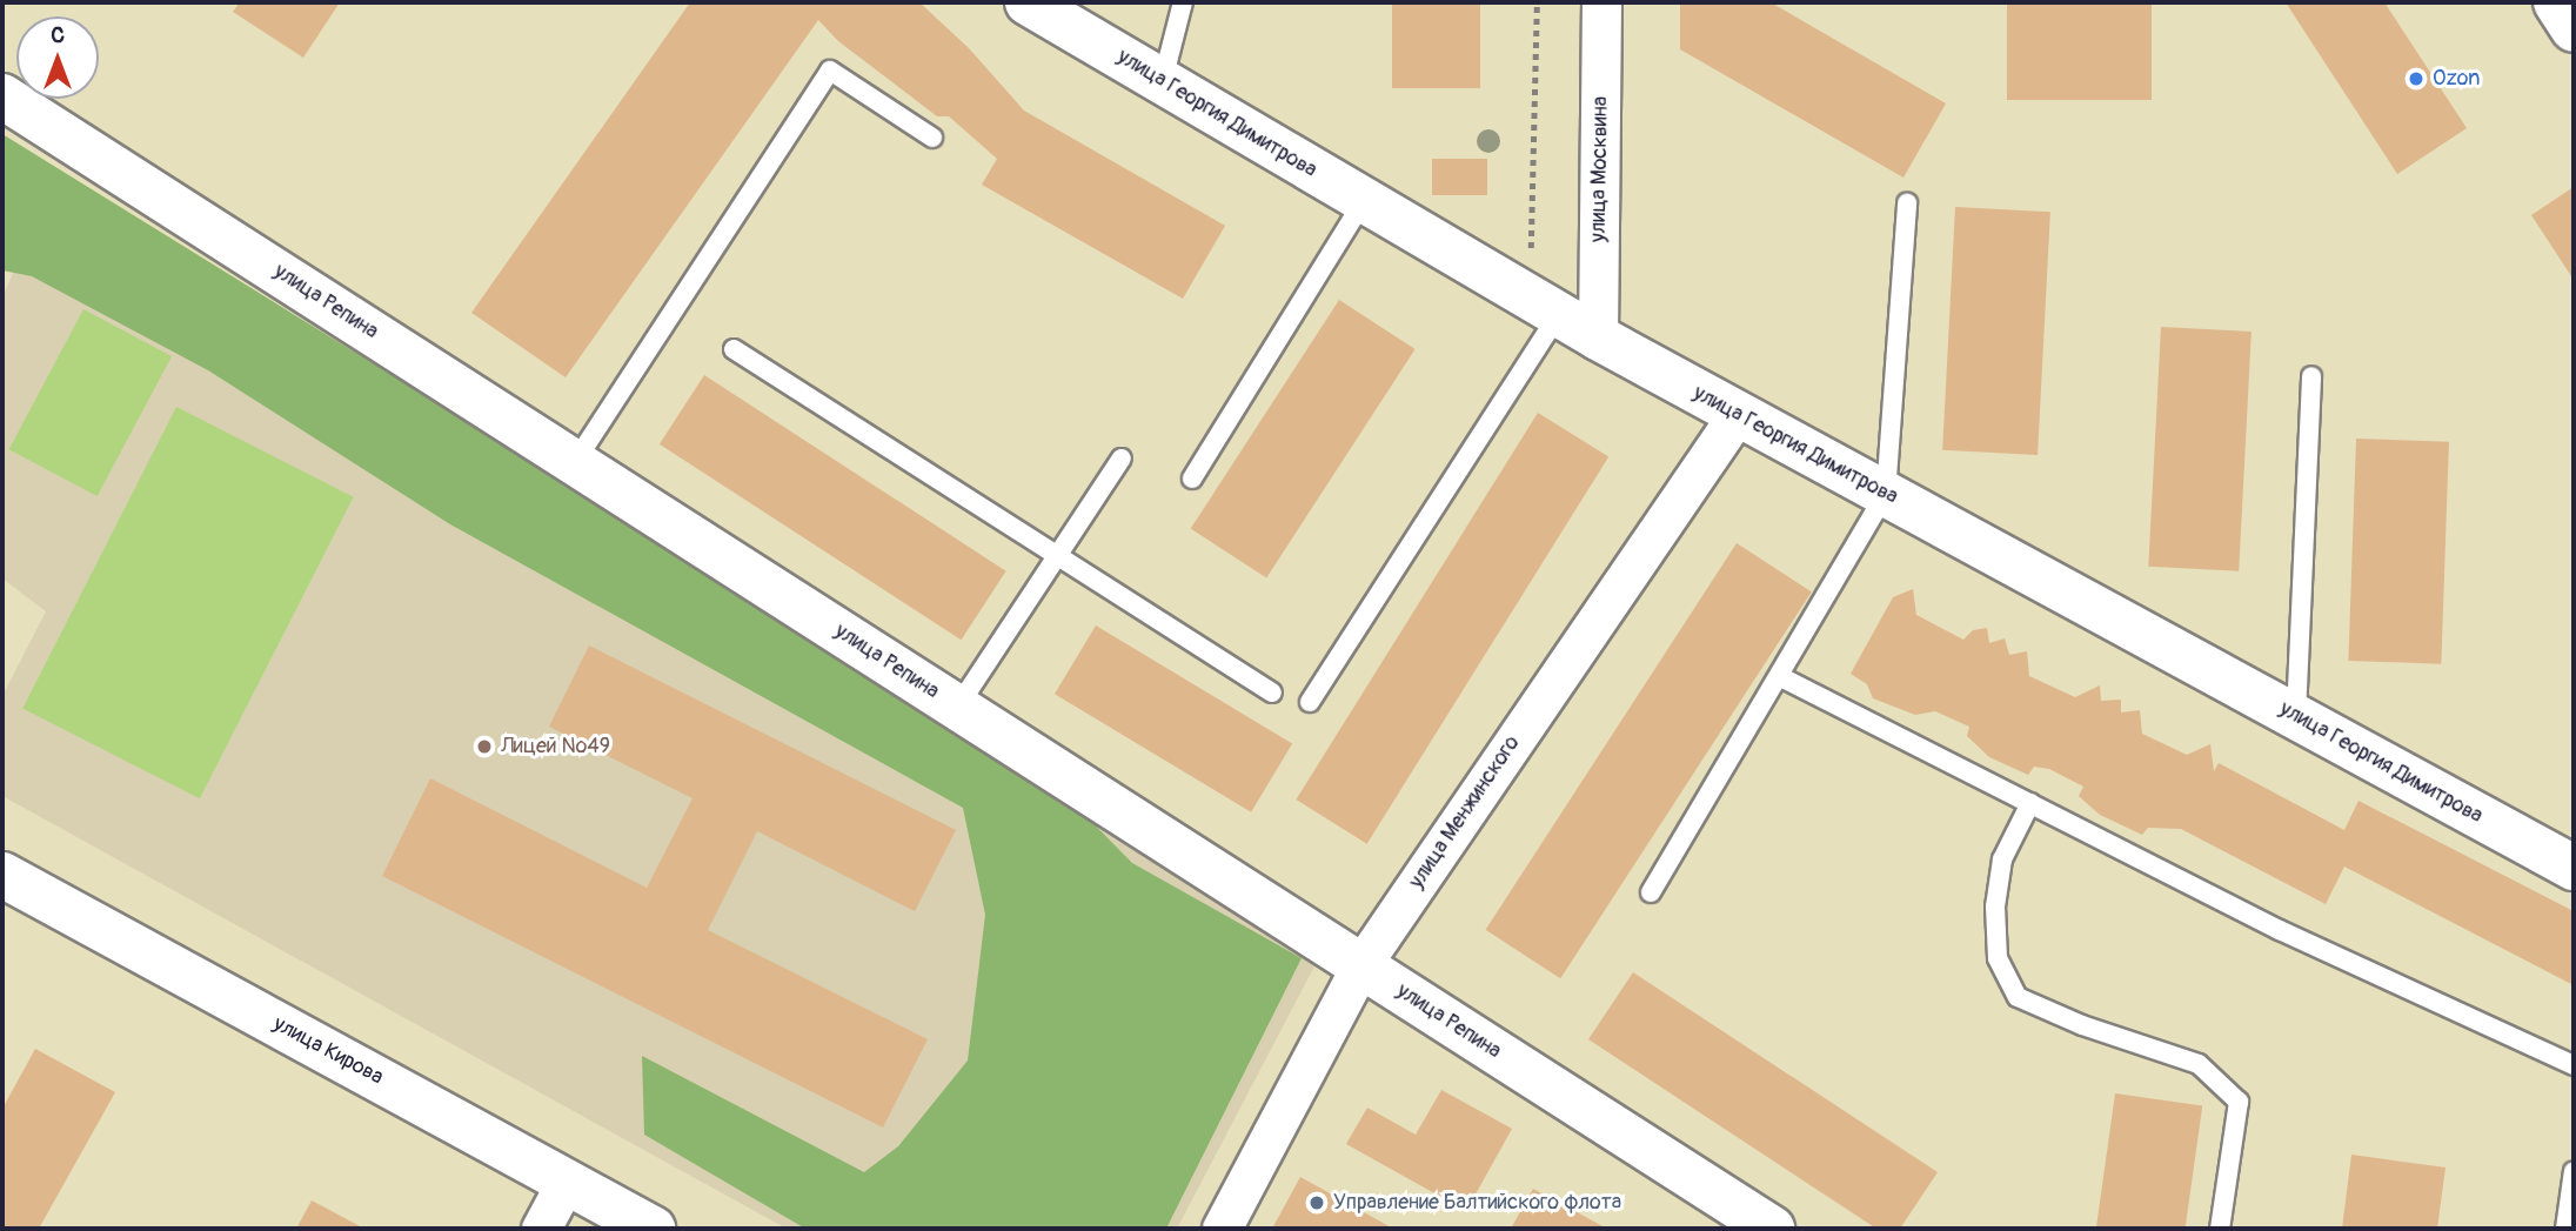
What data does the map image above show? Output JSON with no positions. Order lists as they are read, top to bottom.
{
  "streets": {
    "street": [
      "улица Георгия Димитрова",
      "улица Москвина",
      "улица Репина",
      "улица Менжинского",
      "улица Кирова"
    ]
  },
  "crossings": [
    ["улица Георгия Димитрова", "улица Москвина"],
    ["улица Георгия Димитрова", "улица Менжинского"],
    ["улица Репина", "улица Менжинского"]
  ],
  "places": ["Ozon", "Лицей №49", "Управление Балтийского флота"],
  "north": "top"
}
